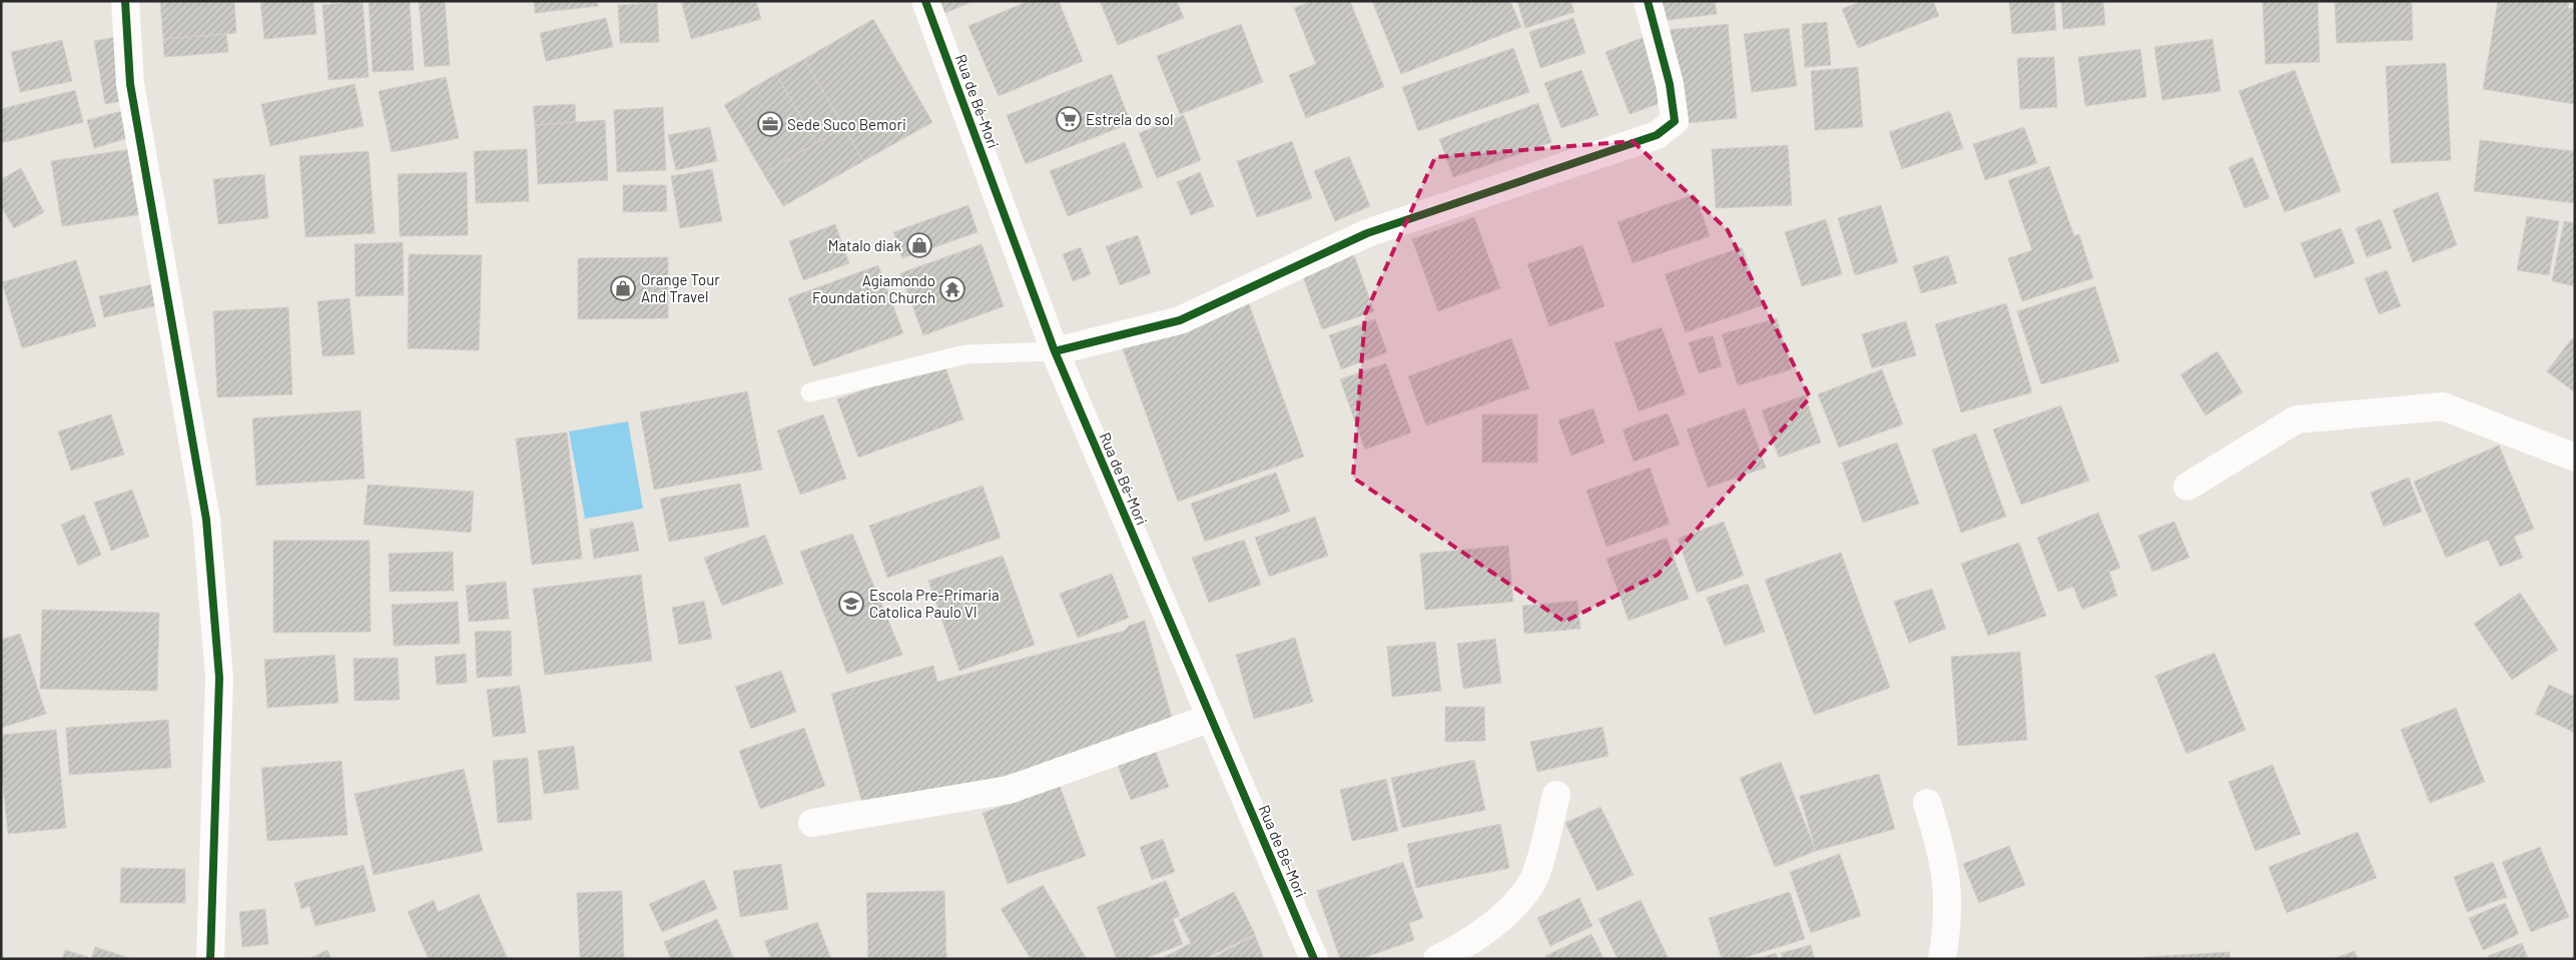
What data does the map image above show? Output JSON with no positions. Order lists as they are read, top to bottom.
{
  "streets": {
    "street": ["Rua de Bé-Mori"]
  },
  "places": {
    "supermarket": ["Estrela do sol"],
    "office": ["Sede Suco Bemori"],
    "shop": ["Matalo diak", "Orange Tour And Travel"],
    "temple": ["Agiamondo Foundation Church"],
    "school or university": ["Escola Pre-Primaria Catolica Paulo VI"]
  }
}
